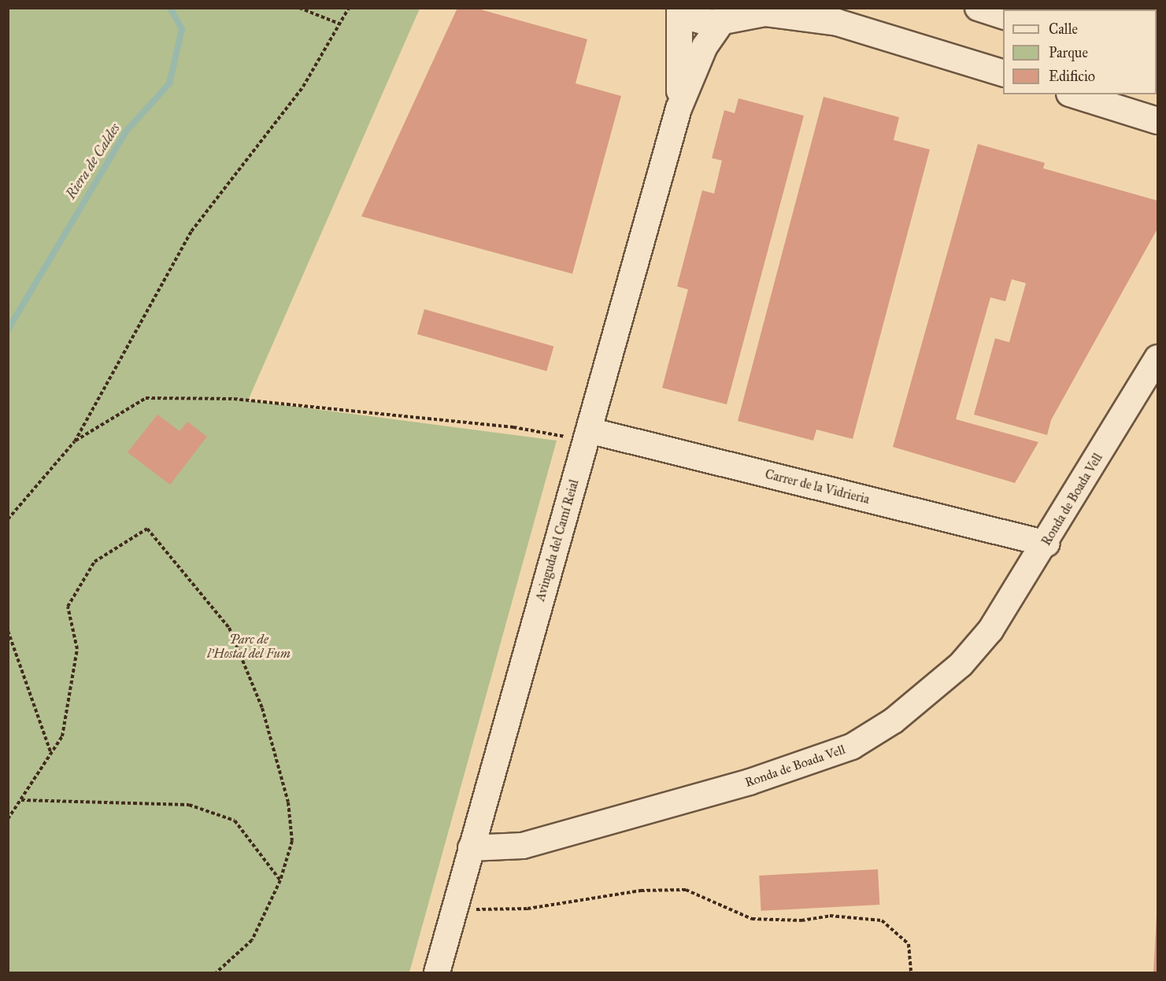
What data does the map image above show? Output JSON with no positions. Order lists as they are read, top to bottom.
{
  "streets": {
    "street": ["Carrer de la Vidrieria", "Ronda de Boada Vell", "Avinguda del Camí Reial"]
  },
  "crossings": [
    ["Carrer de la Vidrieria", "Ronda de Boada Vell"],
    ["Carrer de la Vidrieria", "Avinguda del Camí Reial"],
    ["Ronda de Boada Vell", "Avinguda del Camí Reial"]
  ],
  "water": ["Riera de Caldes"],
  "parks": ["Parc de l'Hostal del Fum"],
  "legend": ["Calle", "Parque", "Edificio"]
}
